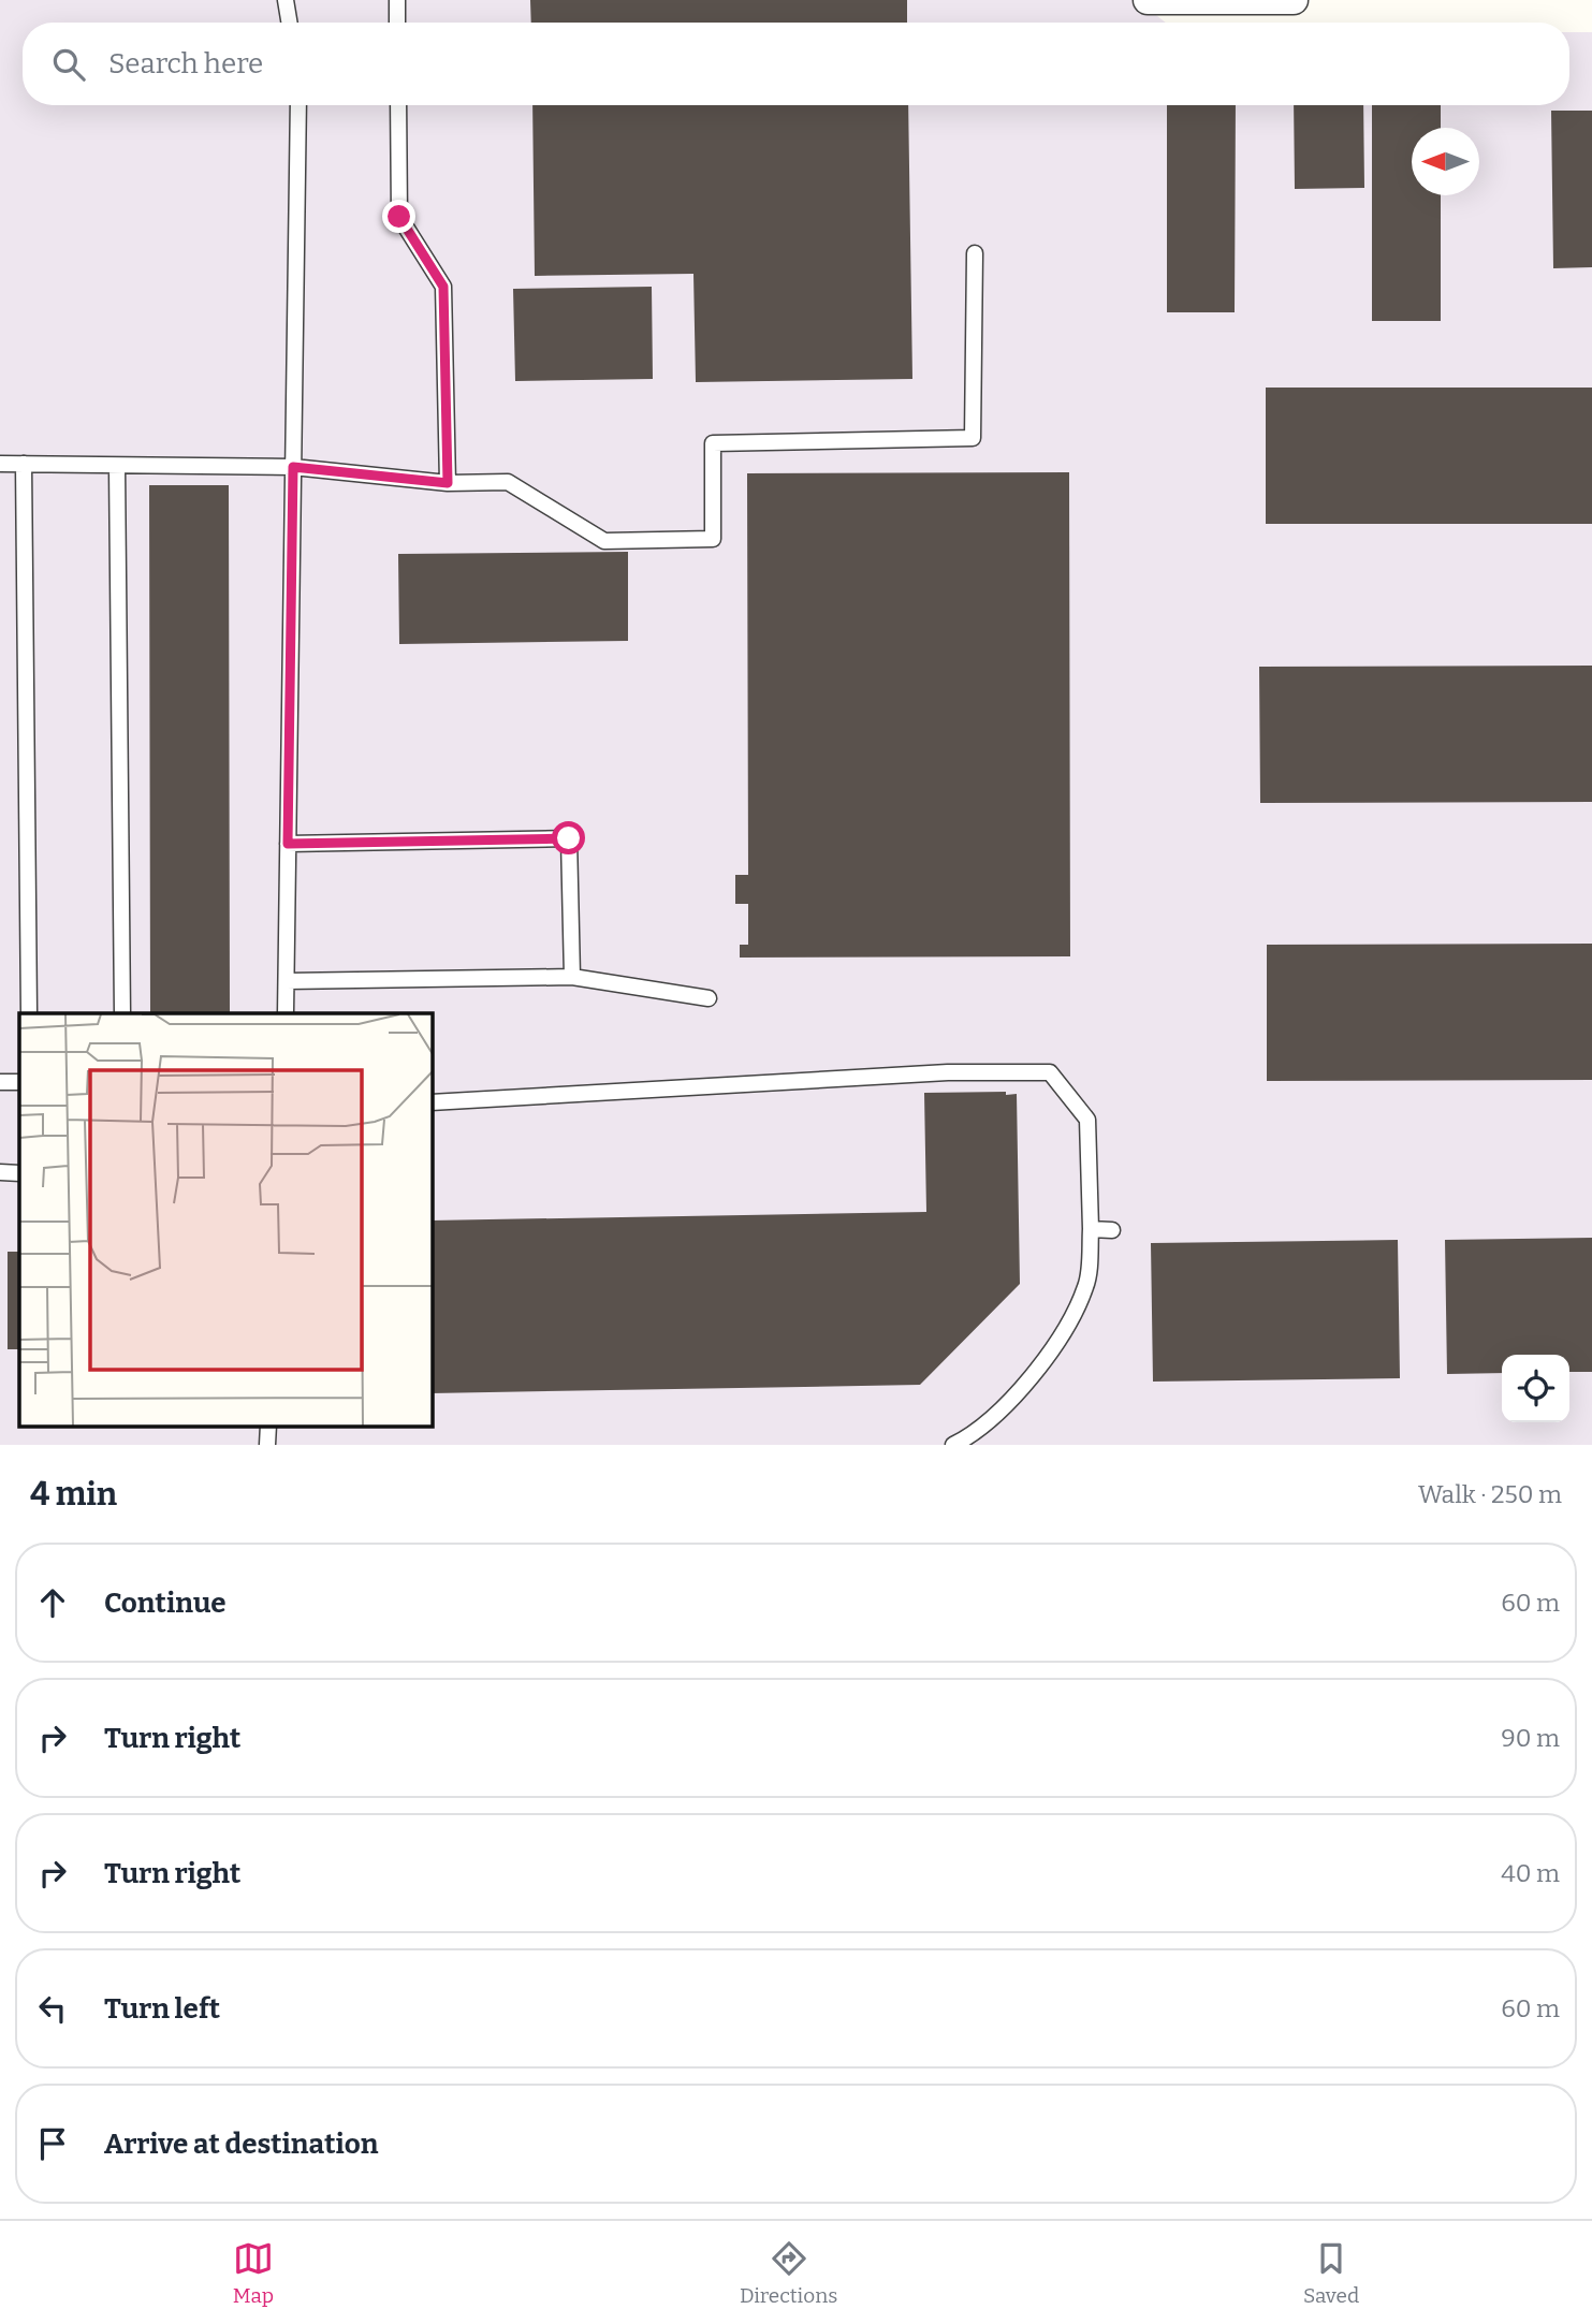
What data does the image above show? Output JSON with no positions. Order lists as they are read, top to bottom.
{
  "north": "left",
  "page": {
    "search": "Search here",
    "heading": ["4 min", "Walk · 250 m"],
    "list": [
      ["Continue", "60 m"],
      ["Turn right", "90 m"],
      ["Turn right", "40 m"],
      ["Turn left", "60 m"],
      "Arrive at destination"
    ],
    "nav": ["Map", "Directions", "Saved"]
  }
}
